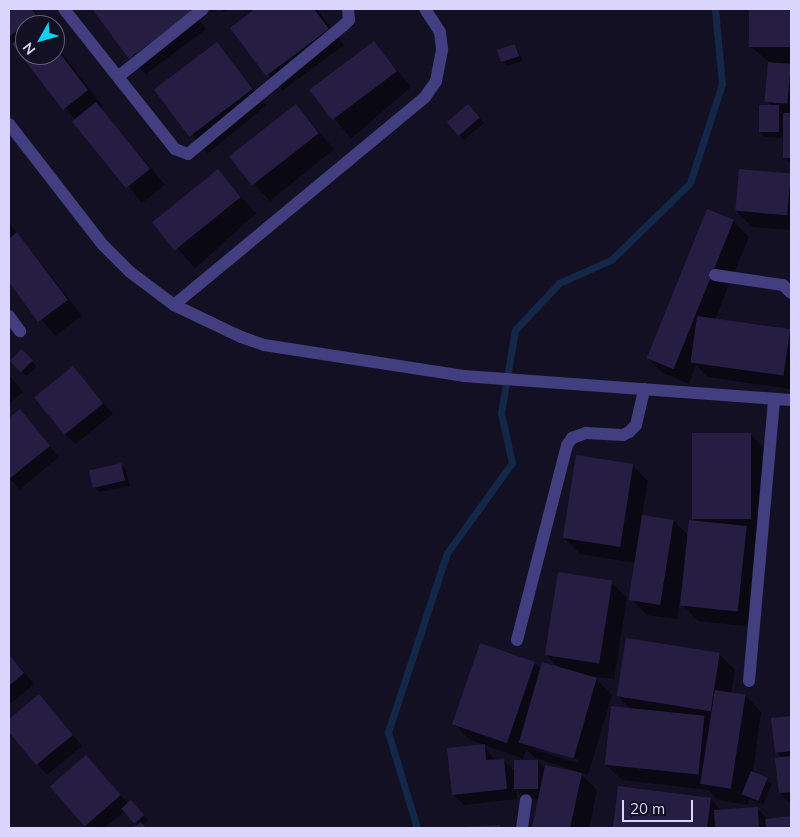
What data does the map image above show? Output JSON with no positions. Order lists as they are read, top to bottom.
{
  "scale_bar": "20 m",
  "north": "bottom left"
}
